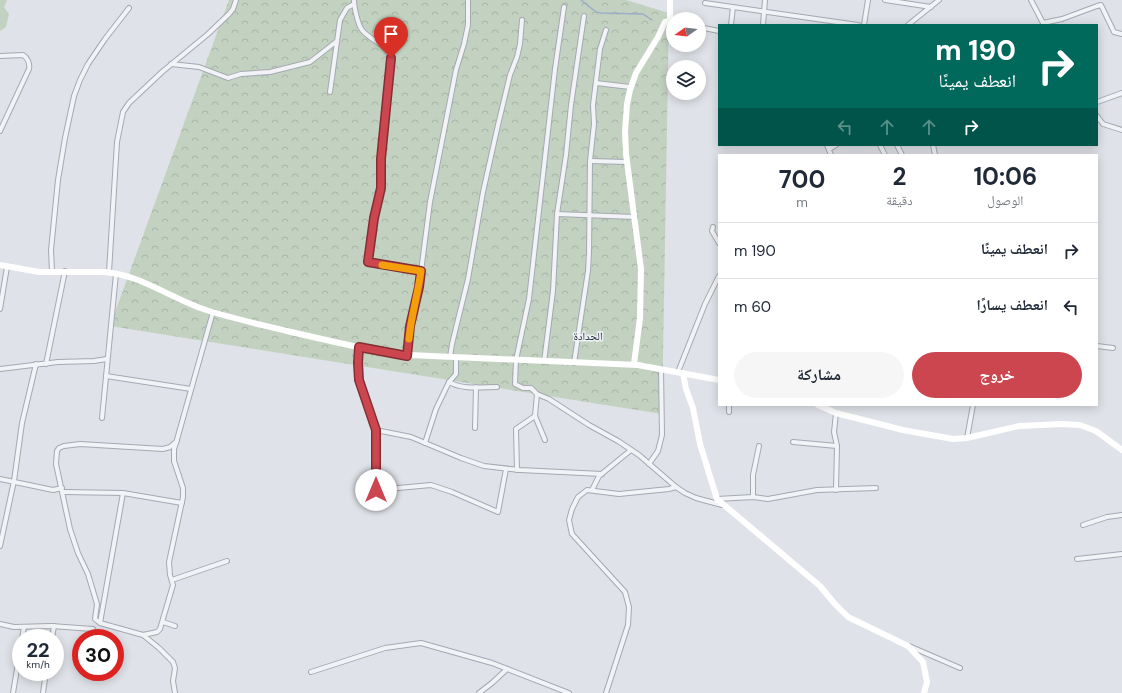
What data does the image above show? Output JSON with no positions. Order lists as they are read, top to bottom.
{
  "districts": ["الحدادة"],
  "north": "left",
  "page": {
    "turn": ["190 m", "انعطف يمينًا"],
    "eta": [
      "10:06",
      "الوصول",
      "2",
      "دقيقة",
      "700",
      "m"
    ],
    "list": [
      {
        "name": "انعطف يمينًا",
        "value": "190 m"
      },
      {
        "name": "انعطف يسارًا",
        "value": "60 m"
      }
    ],
    "buttons": ["خروج", "مشاركة"],
    "speed": "22 km/h",
    "limit": "30"
  }
}
